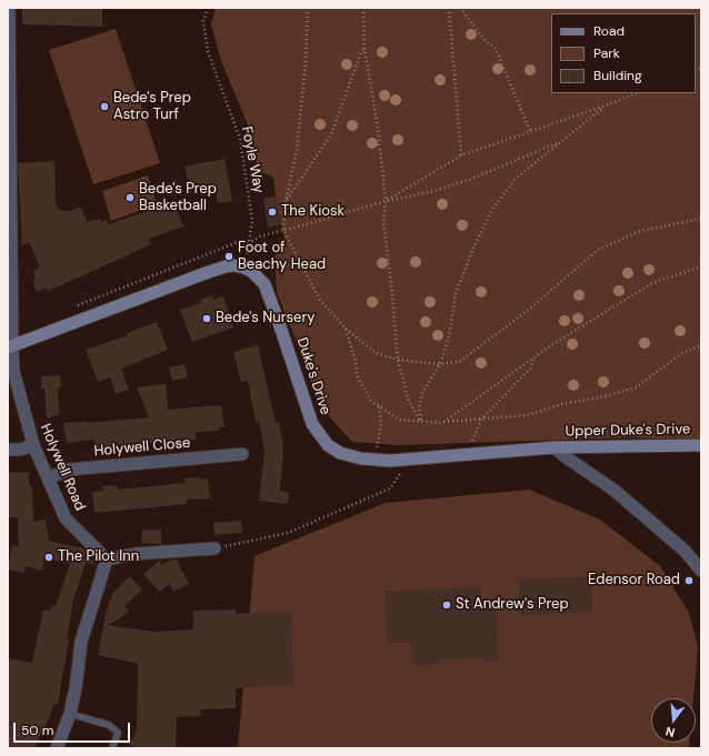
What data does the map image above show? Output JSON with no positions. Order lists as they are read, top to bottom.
{
  "streets": {
    "main road": ["Duke's Drive", "Upper Duke's Drive"],
    "street": ["Holywell Close", "Holywell Road"],
    "path": ["Foyle Way"]
  },
  "crossings": [
    ["Foyle Way", "Duke's Drive"],
    ["Duke's Drive", "Upper Duke's Drive"],
    ["Holywell Close", "Holywell Road"]
  ],
  "places": [
    "Bede's Prep Astro Turf",
    "Bede's Prep Basketball",
    "The Kiosk",
    "Foot of Beachy Head",
    "Bede's Nursery",
    "The Pilot Inn",
    "Edensor Road",
    "St Andrew's Prep"
  ],
  "legend": ["Road", "Park", "Building"],
  "scale_bar": "50 m",
  "north": "bottom"
}
